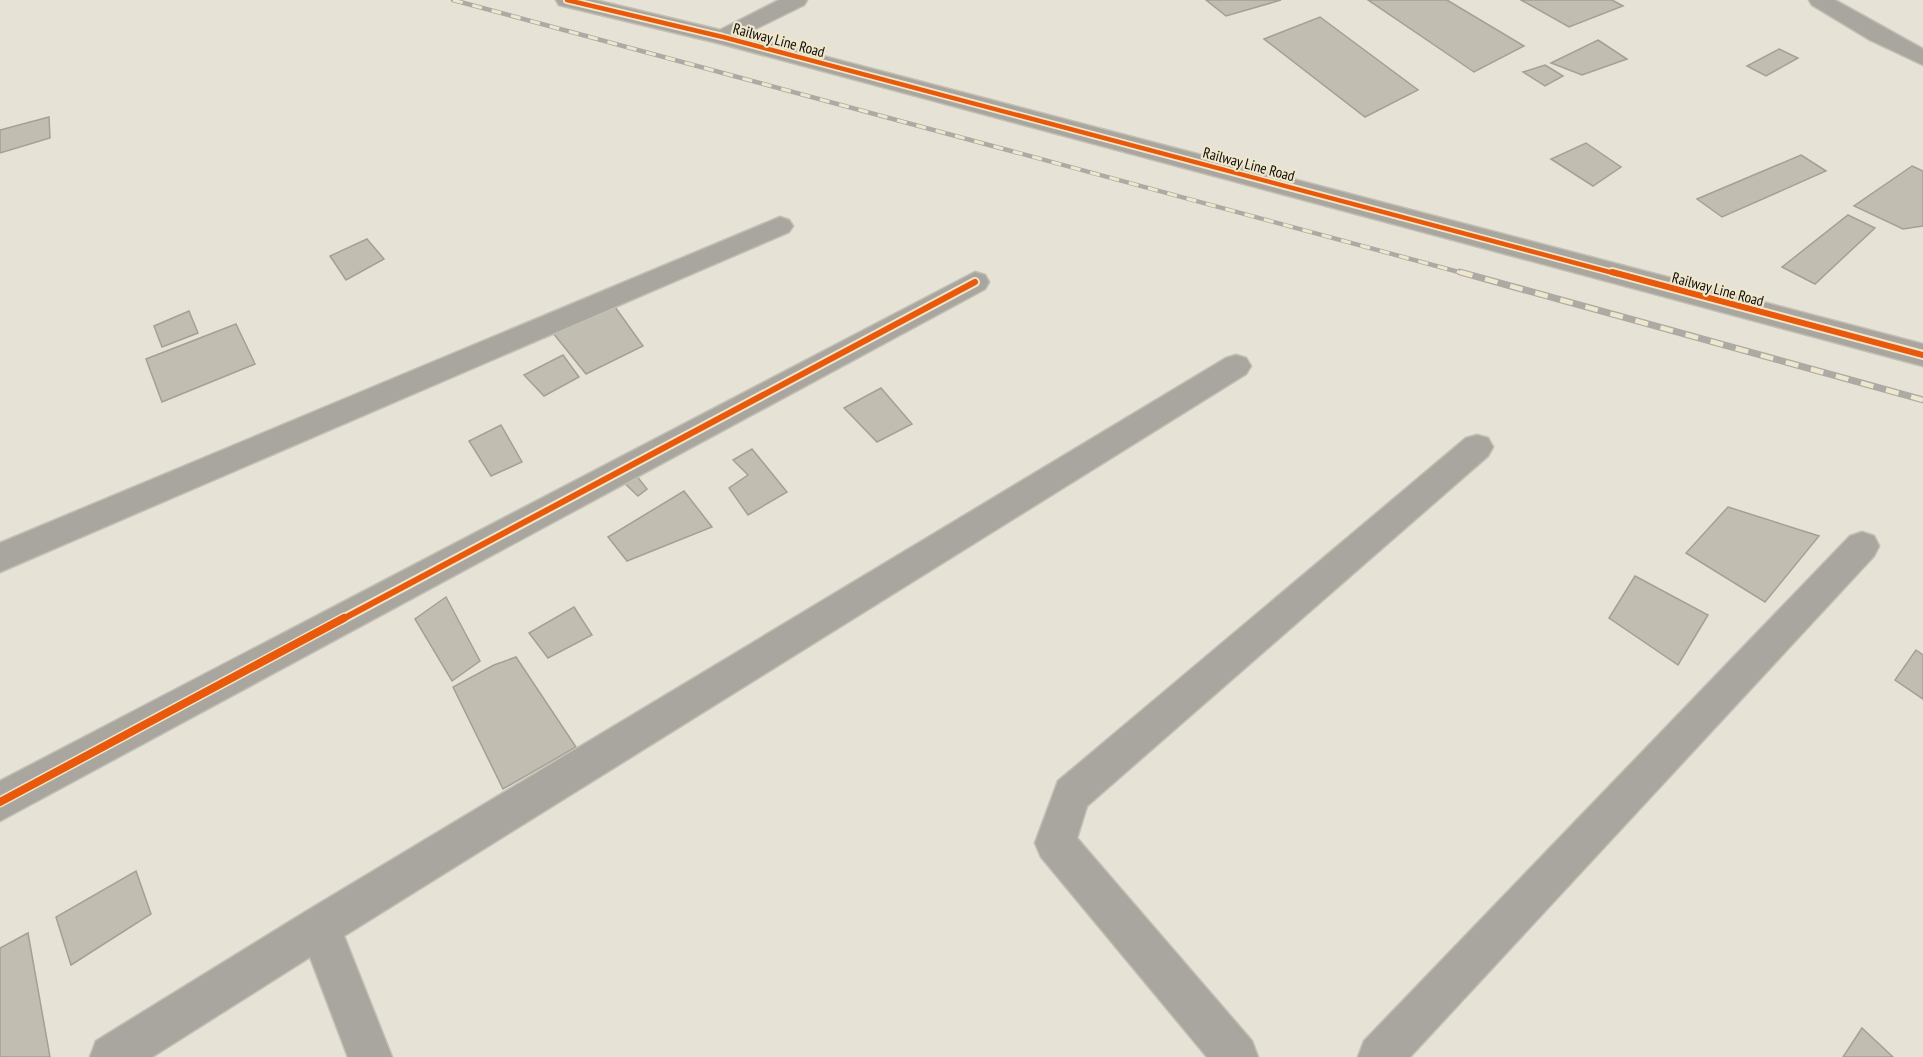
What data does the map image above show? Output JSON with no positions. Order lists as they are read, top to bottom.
{
  "streets": {
    "street": ["Railway Line Road"]
  }
}
